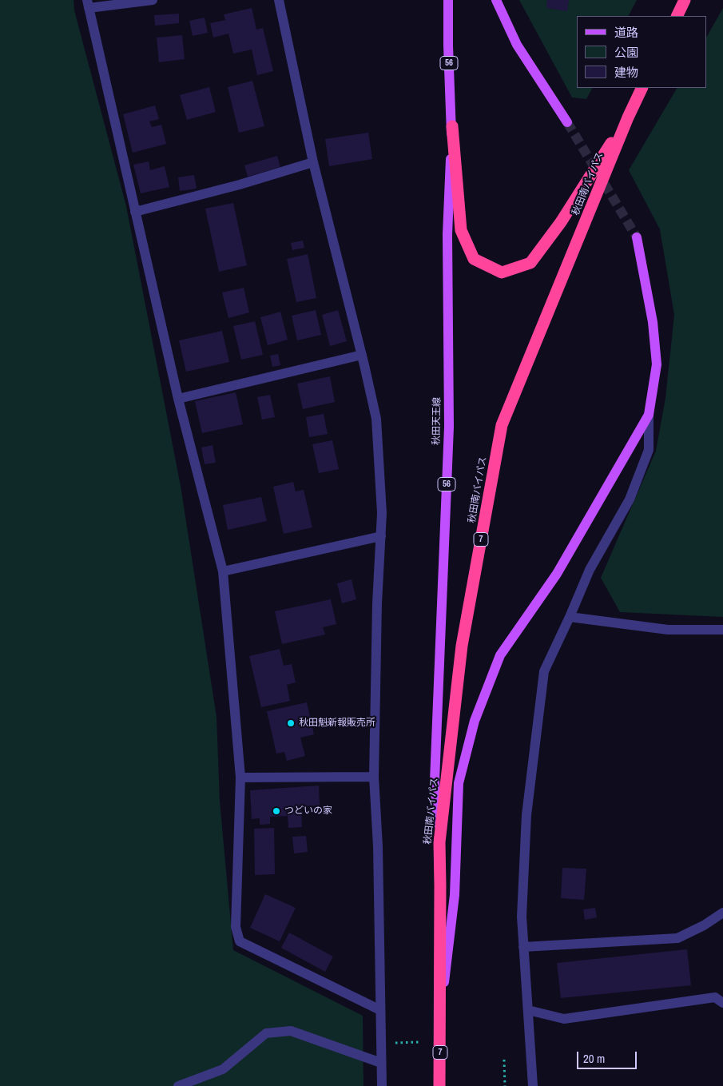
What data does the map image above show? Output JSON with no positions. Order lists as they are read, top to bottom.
{
  "streets": {
    "highway": ["秋田南バイパス", "7"],
    "main road": ["56", "秋田天王線"]
  },
  "crossings": [
    ["秋田南バイパス", "秋田天王線"],
    ["秋田南バイパス", "7"]
  ],
  "places": ["秋田魁新報販売所", "つどいの家"],
  "legend": ["道路", "公園", "建物"],
  "scale_bar": "20 m"
}
